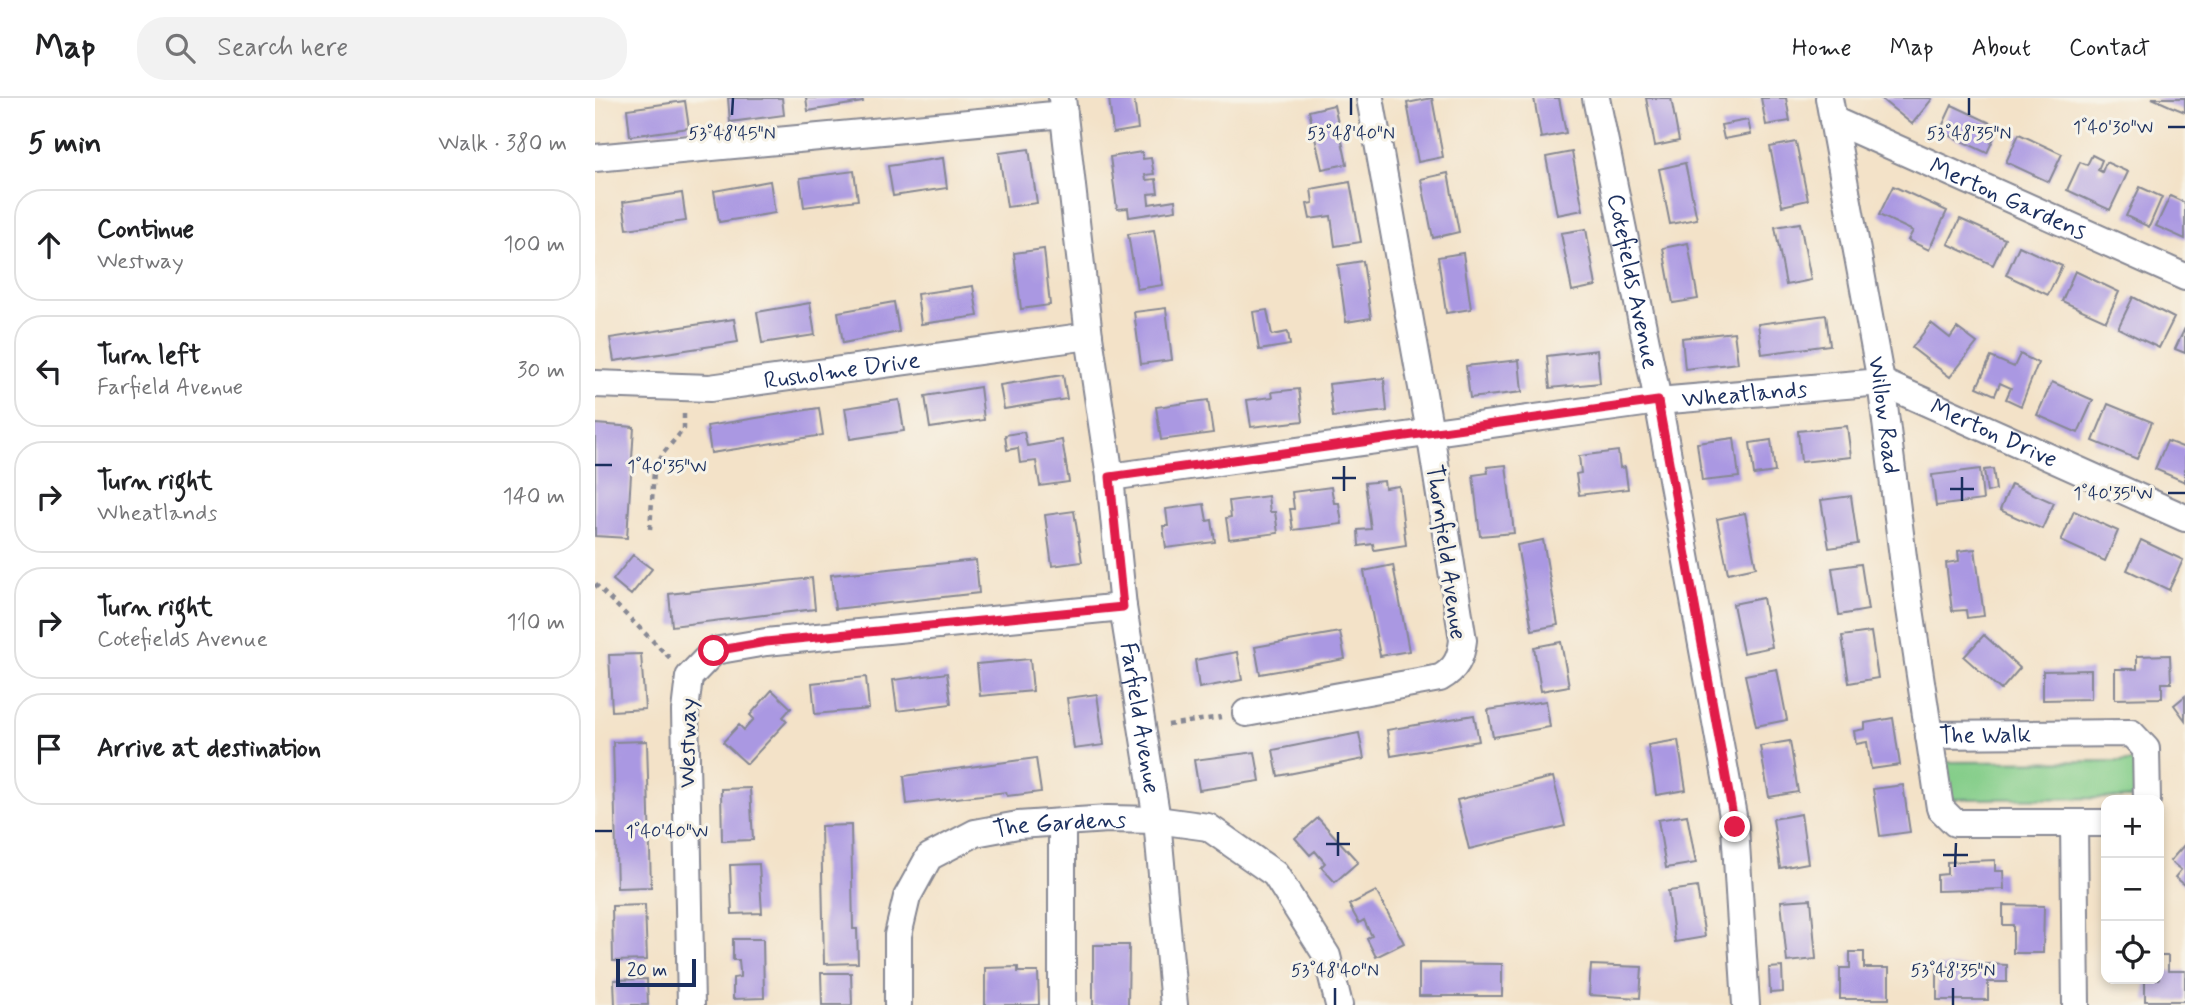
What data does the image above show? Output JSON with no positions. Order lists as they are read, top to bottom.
{
  "streets": {
    "street": [
      "Merton Gardens",
      "Cotefields Avenue",
      "Rusholme Drive",
      "Wheatlands",
      "Willow Road",
      "Merton Drive",
      "Thornfield Avenue",
      "Farfield Avenue",
      "The Walk",
      "Westway",
      "The Gardens"
    ]
  },
  "crossings": [
    ["Merton Gardens", "Willow Road"],
    ["Cotefields Avenue", "Wheatlands"],
    ["Rusholme Drive", "Farfield Avenue"],
    ["Wheatlands", "Willow Road"],
    ["Wheatlands", "Merton Drive"],
    ["Wheatlands", "Thornfield Avenue"],
    ["Wheatlands", "Farfield Avenue"],
    ["Willow Road", "Merton Drive"],
    ["Willow Road", "The Walk"],
    ["Farfield Avenue", "Westway"],
    ["Farfield Avenue", "The Gardens"]
  ],
  "scale_bar": "20 m",
  "page": {
    "header": "Map",
    "search": "Search here",
    "nav": [
      "Home",
      "Map",
      "About",
      "Contact"
    ],
    "heading": ["5 min", "Walk · 380 m"],
    "list": [
      ["Continue", "Westway", "100 m"],
      ["Turn left", "Farfield Avenue", "30 m"],
      ["Turn right", "Wheatlands", "140 m"],
      ["Turn right", "Cotefields Avenue", "110 m"],
      "Arrive at destination"
    ],
    "map_buttons": ["+", "−"],
    "scale": "20 m"
  },
  "coordinates": [
    "1°40'30\"W",
    "53°48'45\"N",
    "53°48'40\"N",
    "53°48'35\"N",
    "1°40'35\"W",
    "1°40'40\"W"
  ]
}
